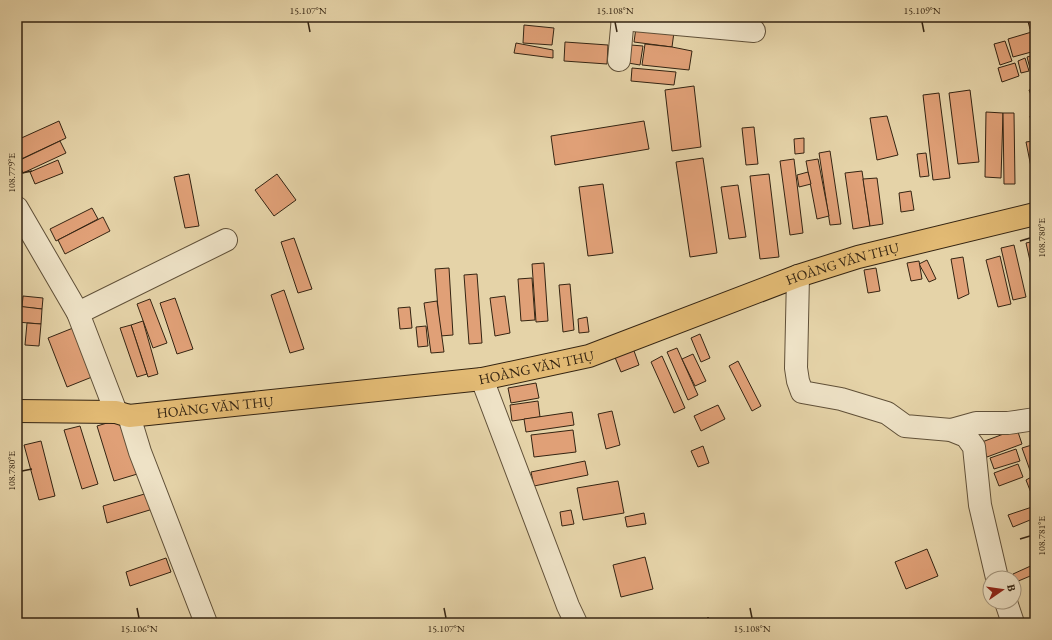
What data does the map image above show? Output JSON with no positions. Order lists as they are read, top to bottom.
{
  "streets": {
    "main road": ["HOÀNG VĂN THỤ"]
  },
  "north": "right",
  "coordinates": [
    "15.107°N",
    "15.108°N",
    "15.109°N",
    "108.779°E",
    "108.780°E",
    "108.781°E",
    "15.106°N"
  ]
}
